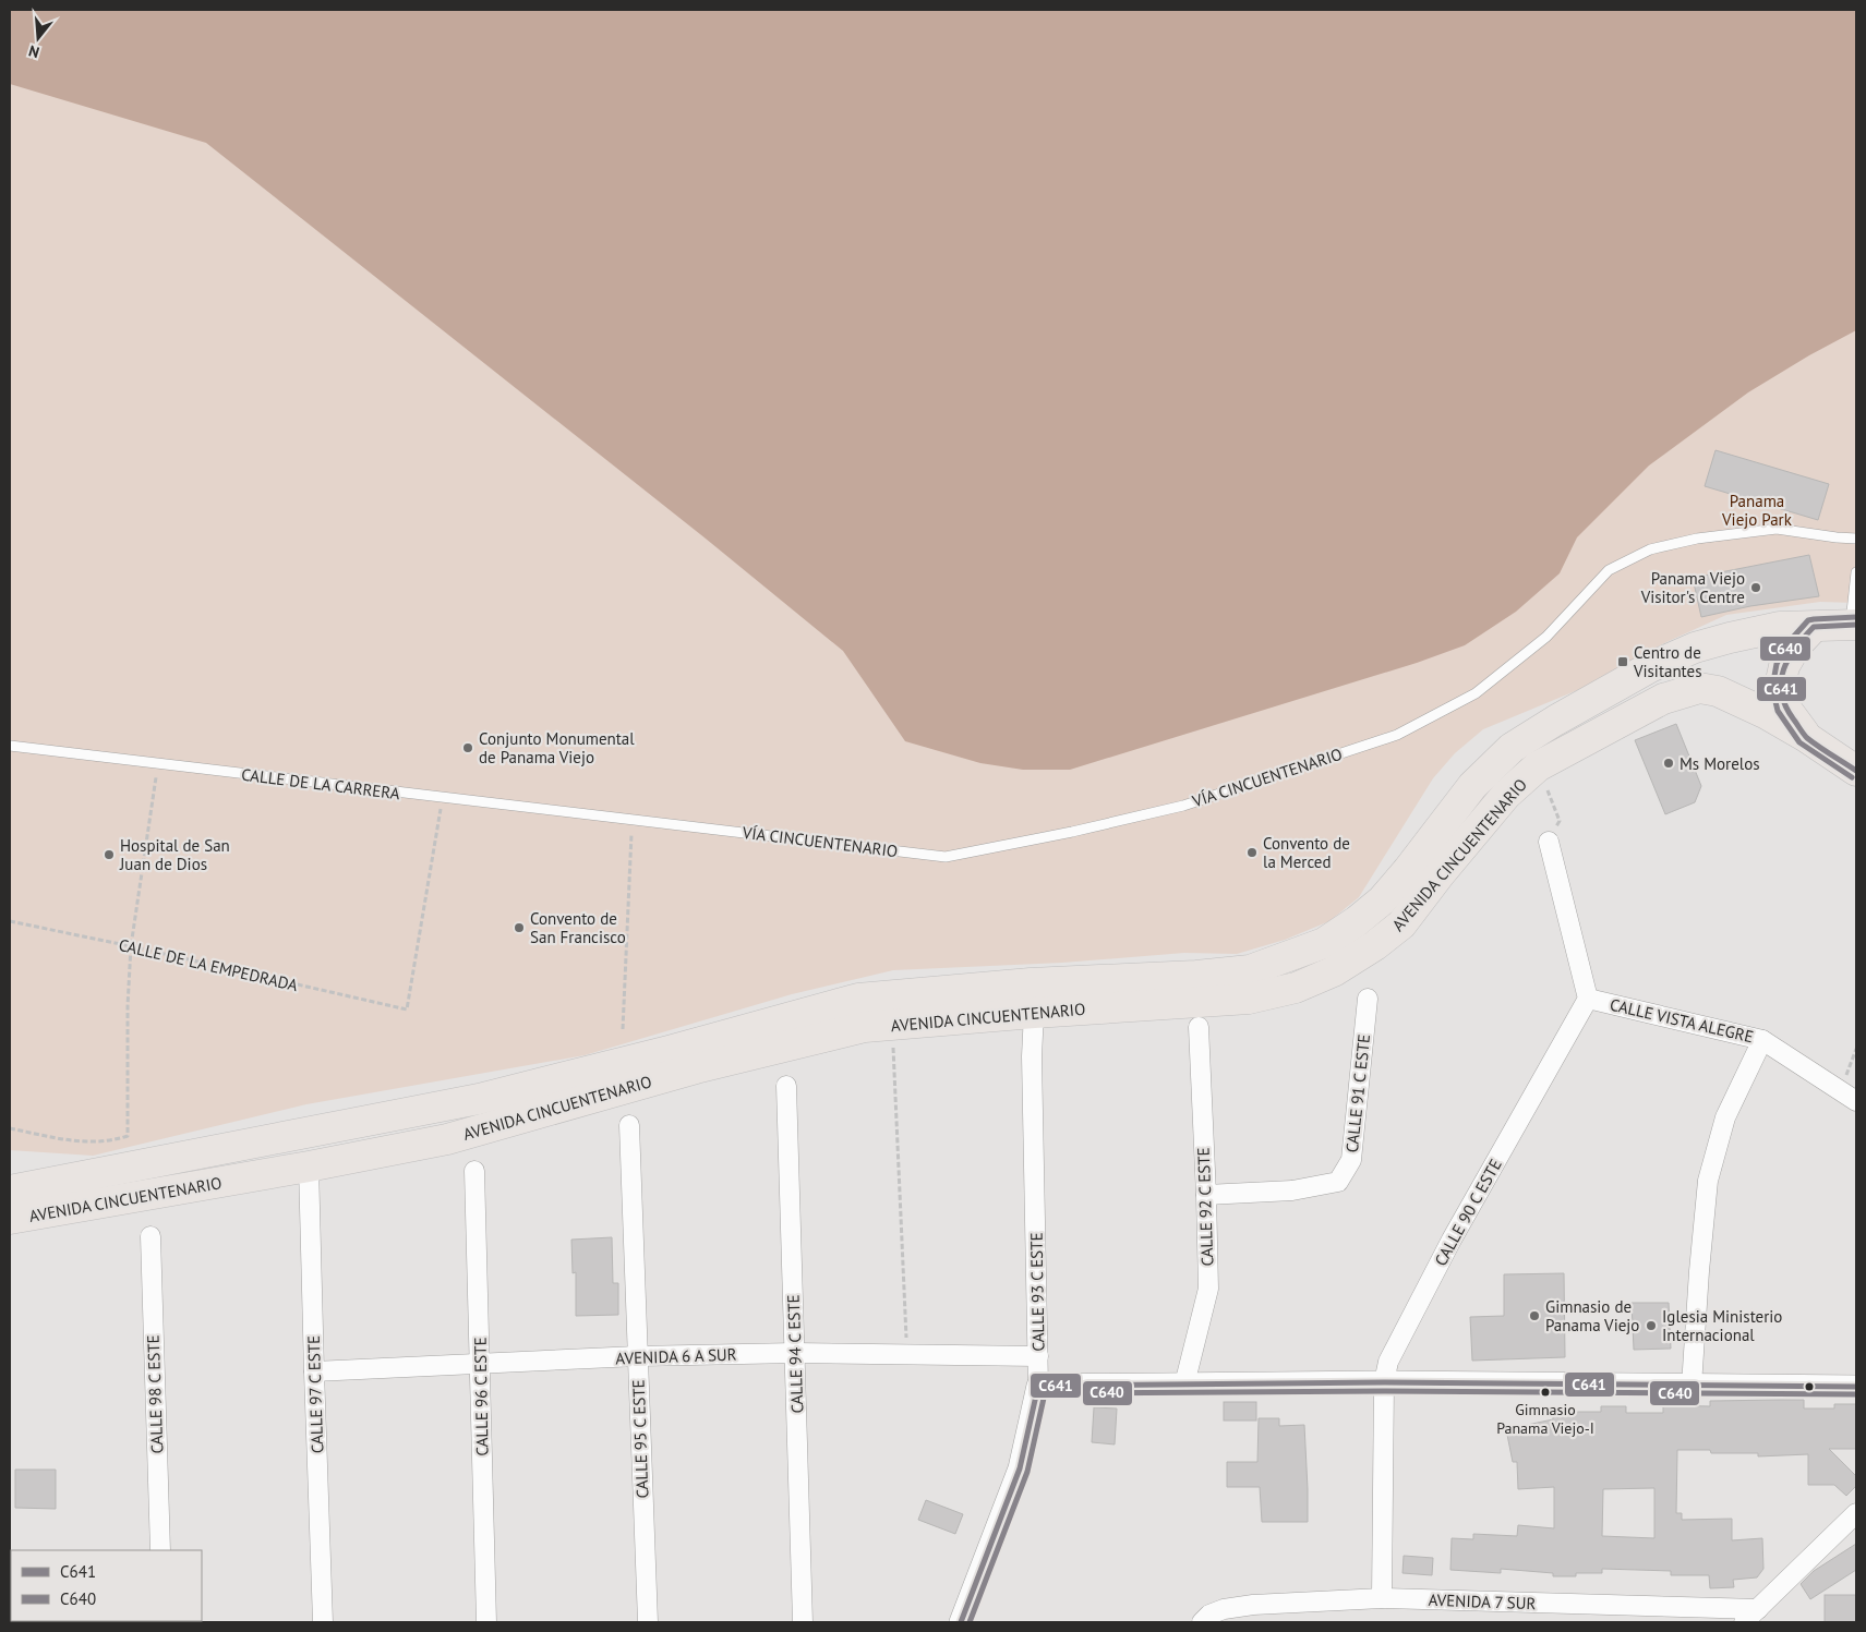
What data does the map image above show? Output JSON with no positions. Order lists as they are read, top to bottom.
{
  "streets": {
    "main road": ["AVENIDA CINCUENTENARIO"],
    "street": [
      "CALLE VISTA ALEGRE",
      "CALLE 91 C ESTE",
      "CALLE 92 C ESTE",
      "CALLE 90 C ESTE",
      "CALLE 93 C ESTE",
      "CALLE 94 C ESTE",
      "AVENIDA 6 A SUR",
      "CALLE 98 C ESTE",
      "CALLE 97 C ESTE",
      "CALLE 96 C ESTE",
      "CALLE 95 C ESTE",
      "AVENIDA 7 SUR"
    ],
    "lane": ["VÍA CINCUENTENARIO", "CALLE DE LA CARRERA"],
    "path": ["CALLE DE LA EMPEDRADA"]
  },
  "crossings": [
    ["VÍA CINCUENTENARIO", "CALLE DE LA CARRERA"],
    ["CALLE DE LA CARRERA", "CALLE DE LA EMPEDRADA"],
    ["AVENIDA CINCUENTENARIO", "CALLE 93 C ESTE"],
    ["AVENIDA CINCUENTENARIO", "CALLE 97 C ESTE"],
    ["CALLE VISTA ALEGRE", "CALLE 90 C ESTE"],
    ["CALLE 91 C ESTE", "CALLE 92 C ESTE"],
    ["CALLE 90 C ESTE", "AVENIDA 7 SUR"],
    ["CALLE 93 C ESTE", "AVENIDA 6 A SUR"],
    ["CALLE 94 C ESTE", "AVENIDA 6 A SUR"],
    ["AVENIDA 6 A SUR", "CALLE 97 C ESTE"],
    ["AVENIDA 6 A SUR", "CALLE 96 C ESTE"],
    ["AVENIDA 6 A SUR", "CALLE 95 C ESTE"]
  ],
  "parks": ["Panama Viejo Park"],
  "places": {
    "other": [
      "Panama Viejo Visitor's Centre",
      "Conjunto Monumental de Panama Viejo",
      "Ms Morelos",
      "Convento de la Merced",
      "Hospital de San Juan de Dios",
      "Convento de San Francisco",
      "Gimnasio de Panama Viejo",
      "Iglesia Ministerio Internacional",
      "Gimnasio Panama Viejo-I"
    ],
    "transit": ["Centro de Visitantes"]
  },
  "lines": ["transit line C640", "transit line C641"],
  "legend": ["C641", "C640"],
  "north": "bottom"
}
